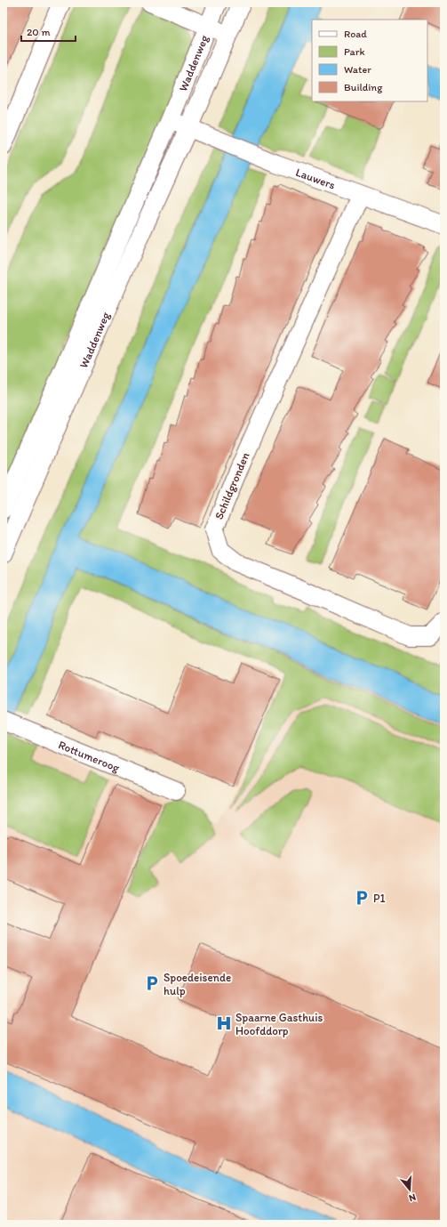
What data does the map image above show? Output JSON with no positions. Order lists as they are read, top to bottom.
{
  "streets": {
    "street": [
      "Waddenweg",
      "Lauwers",
      "Schildgronden",
      "Rottumeroog"
    ]
  },
  "crossings": [
    ["Waddenweg", "Lauwers"],
    ["Lauwers", "Schildgronden"]
  ],
  "places": {
    "parking": ["P1", "Spoedeisende hulp"],
    "hospital": ["Spaarne Gasthuis Hoofddorp"]
  },
  "legend": [
    "Road",
    "Park",
    "Water",
    "Building"
  ],
  "scale_bar": "20 m",
  "north": "bottom"
}
